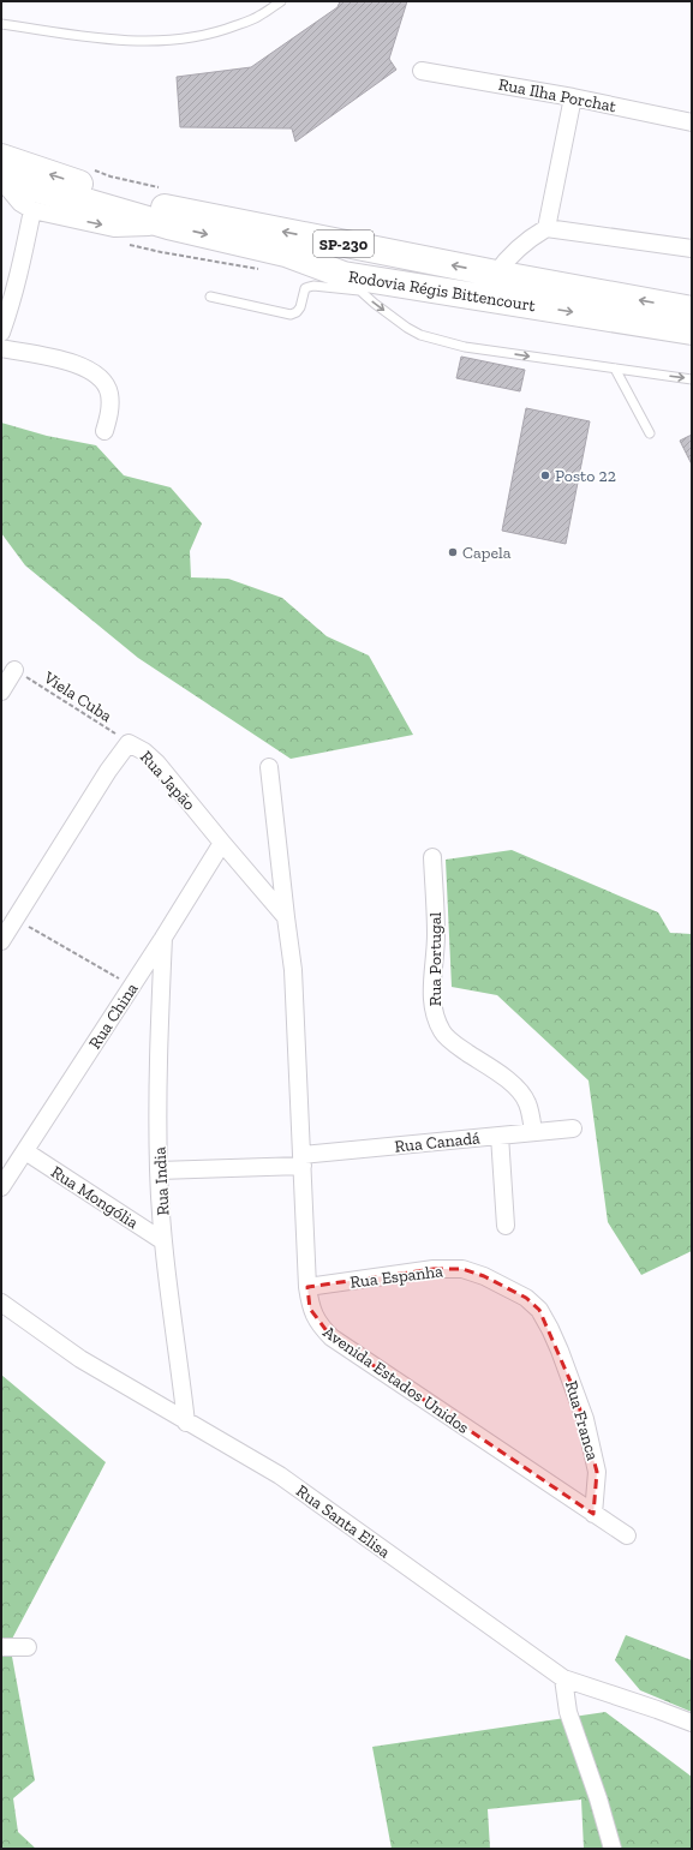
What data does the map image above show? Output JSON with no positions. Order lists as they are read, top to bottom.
{
  "streets": {
    "highway": ["SP-230", "Rodovia Régis Bittencourt"],
    "street": [
      "Rua Ilha Porchat",
      "Rua Japão",
      "Rua Portugal",
      "Rua China",
      "Rua Canadá",
      "Rua India",
      "Rua Mongólia",
      "Rua Espanha",
      "Avenida Estados Unidos",
      "Rua Franca",
      "Rua Santa Elisa"
    ],
    "path": ["Viela Cuba"]
  },
  "crossings": [
    ["Viela Cuba", "Rua Japão"],
    ["Rua Japão", "Rua China"],
    ["Rua Japão", "Avenida Estados Unidos"],
    ["Rua Portugal", "Rua Canadá"],
    ["Rua China", "Rua India"],
    ["Rua China", "Rua Mongólia"],
    ["Rua Canadá", "Rua India"],
    ["Rua Canadá", "Avenida Estados Unidos"],
    ["Rua India", "Rua Mongólia"],
    ["Rua India", "Rua Santa Elisa"],
    ["Rua Espanha", "Avenida Estados Unidos"],
    ["Rua Espanha", "Rua Franca"],
    ["Avenida Estados Unidos", "Rua Franca"]
  ],
  "places": ["Posto 22", "Capela"]
}
